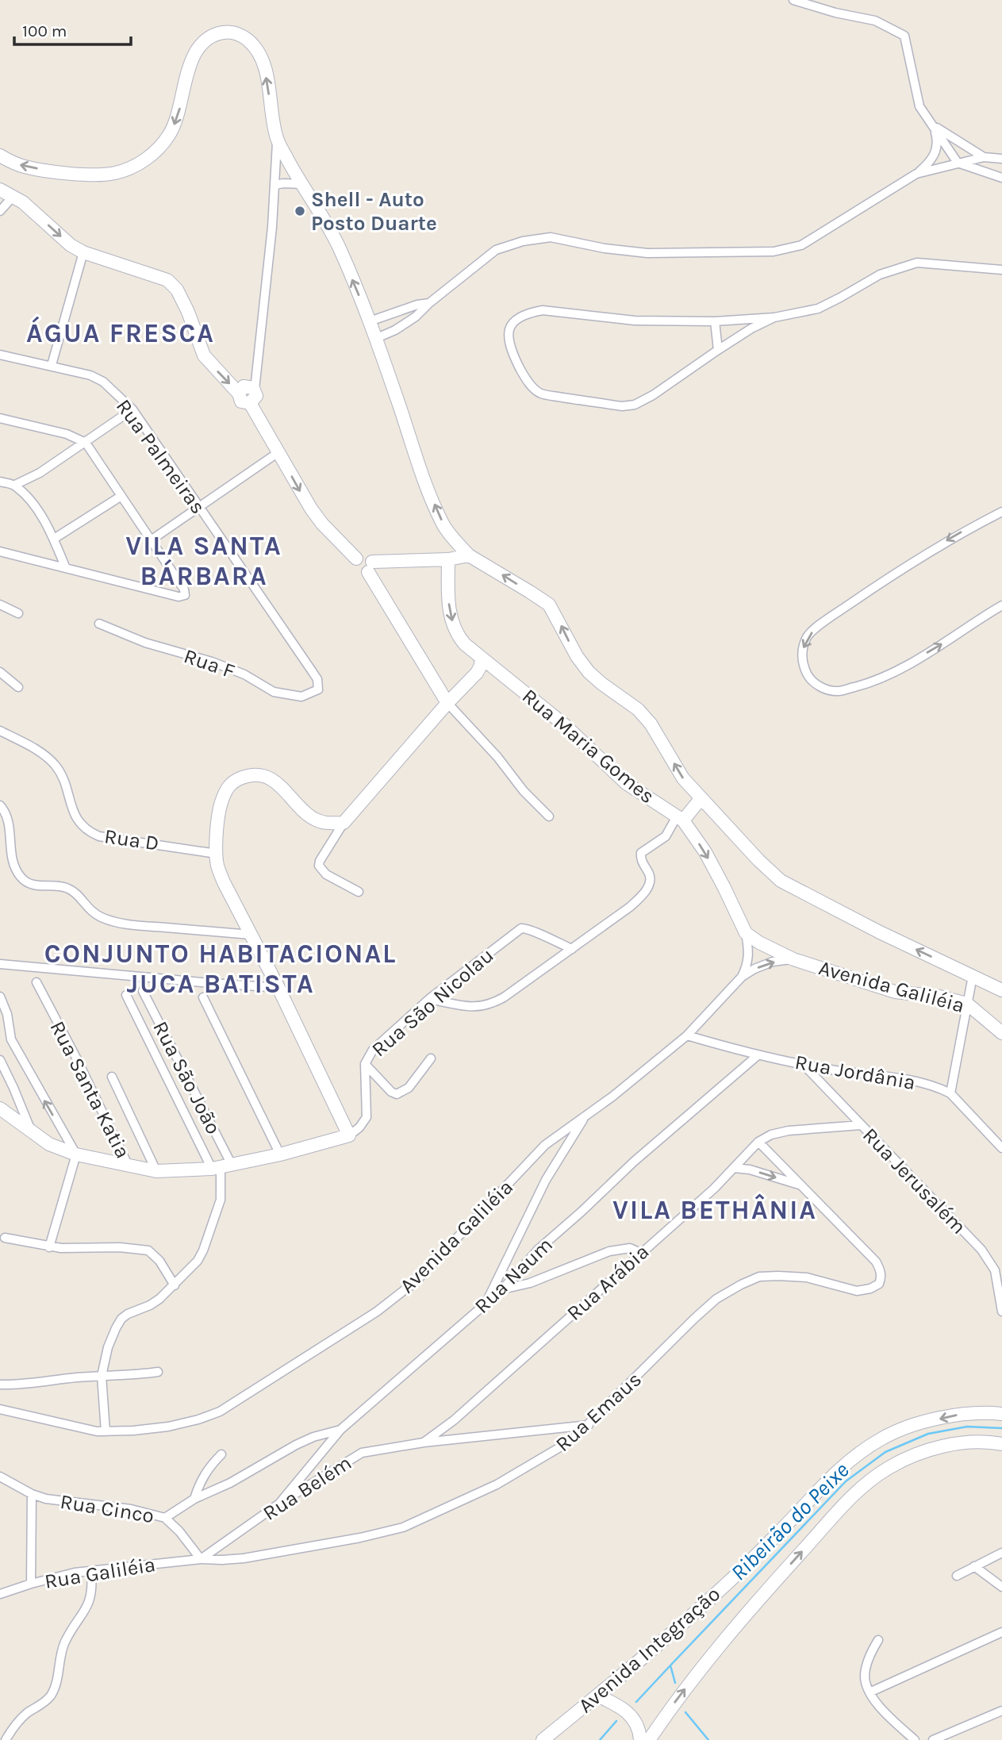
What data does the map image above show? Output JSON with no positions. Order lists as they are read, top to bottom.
{
  "streets": {
    "street": [
      "Rua Palmeiras",
      "Rua F",
      "Rua Maria Gomes",
      "Rua D",
      "Avenida Galiléia",
      "Rua São Nicolau",
      "Rua Jordânia",
      "Rua São João",
      "Rua Santa Katia",
      "Rua Jerusalém",
      "Rua Naum",
      "Rua Arábia",
      "Rua Emaus",
      "Rua Belém",
      "Rua Cinco",
      "Rua Galiléia",
      "Avenida Integração"
    ]
  },
  "crossings": [
    ["Rua Palmeiras", "Rua F"],
    ["Rua Maria Gomes", "Avenida Galiléia"],
    ["Avenida Galiléia", "Rua Jordânia"],
    ["Rua Jordânia", "Rua Jerusalém"],
    ["Rua Jordânia", "Rua Naum"],
    ["Rua Jerusalém", "Rua Arábia"],
    ["Rua Naum", "Rua Belém"],
    ["Rua Arábia", "Rua Belém"],
    ["Rua Emaus", "Rua Belém"],
    ["Rua Emaus", "Rua Cinco"],
    ["Rua Emaus", "Rua Galiléia"],
    ["Rua Belém", "Rua Cinco"],
    ["Rua Belém", "Rua Galiléia"],
    ["Rua Cinco", "Rua Galiléia"]
  ],
  "districts": [
    "ÁGUA FRESCA",
    "VILA SANTA BÁRBARA",
    "CONJUNTO HABITACIONAL JUCA BATISTA",
    "VILA BETHÂNIA"
  ],
  "water": ["Ribeirão do Peixe"],
  "places": ["Shell - Auto Posto Duarte"],
  "scale_bar": "100 m"
}
